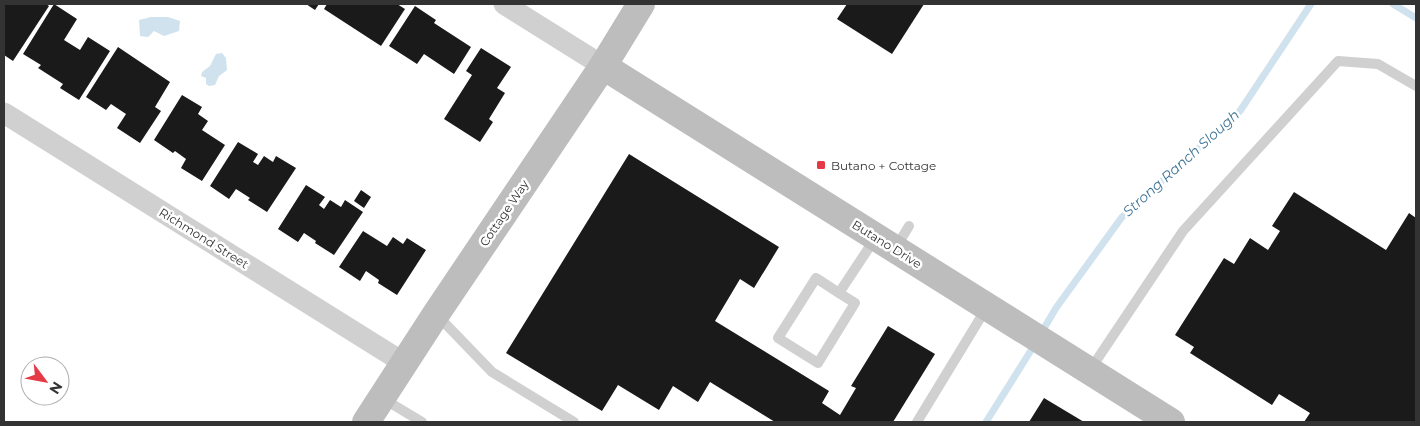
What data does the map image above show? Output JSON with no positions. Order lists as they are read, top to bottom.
{
  "streets": {
    "street": ["Cottage Way", "Richmond Street", "Butano Drive"]
  },
  "crossings": [
    ["Cottage Way", "Richmond Street"],
    ["Cottage Way", "Butano Drive"]
  ],
  "water": ["Strong Ranch Slough"],
  "places": {
    "transit": ["Butano + Cottage"]
  },
  "north": "bottom right"
}
